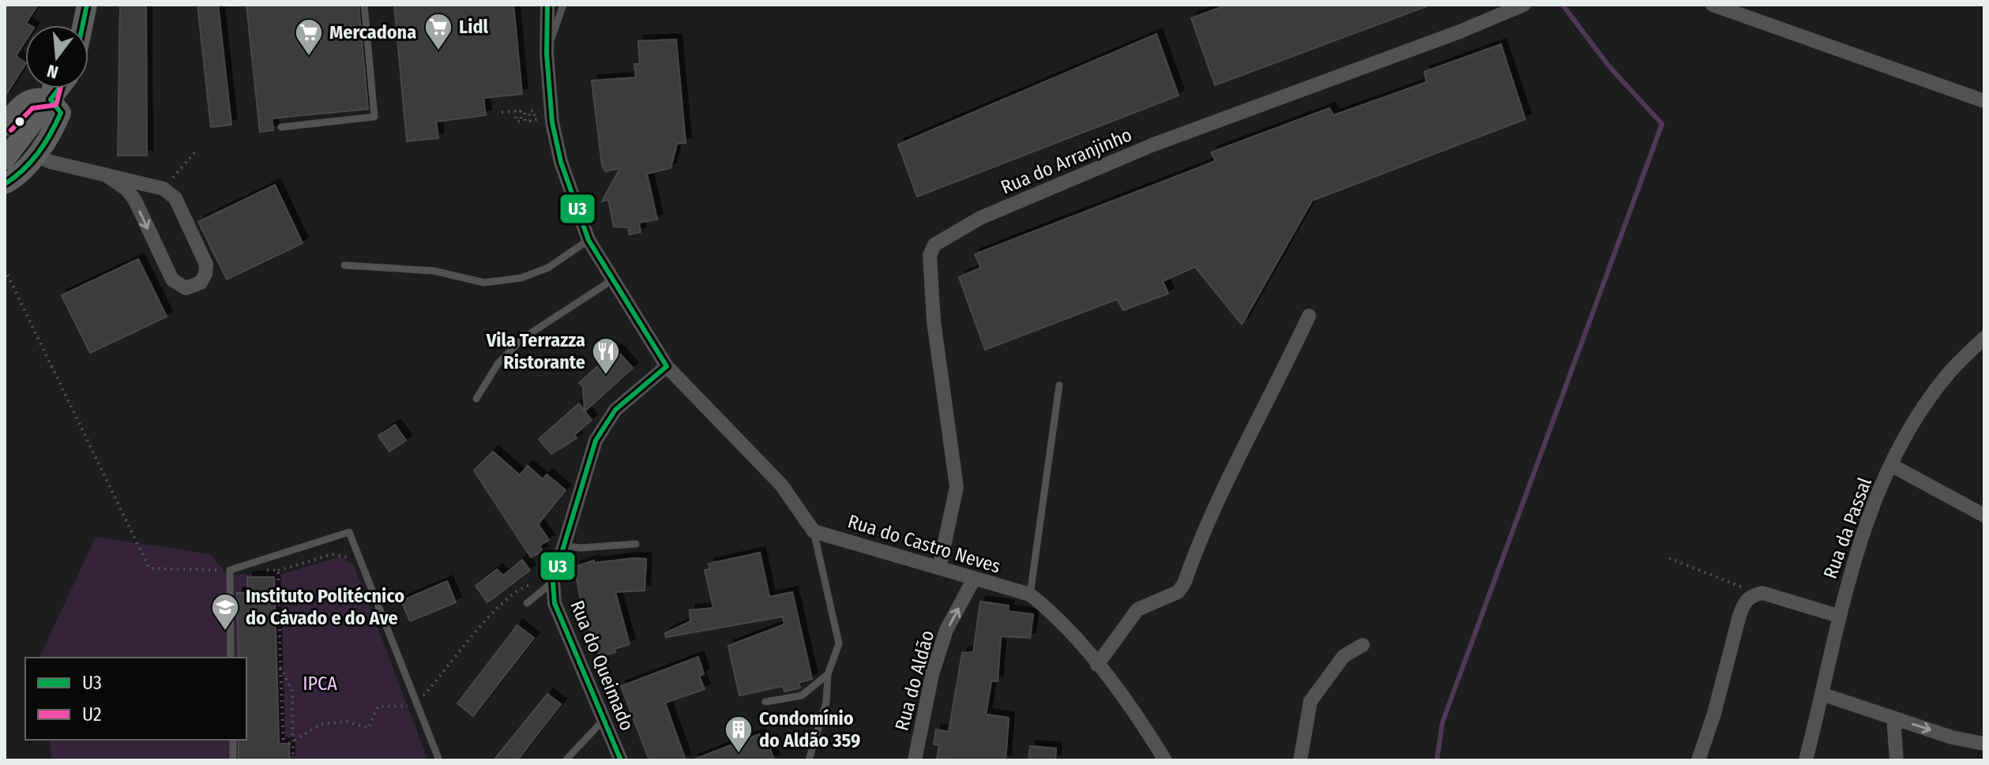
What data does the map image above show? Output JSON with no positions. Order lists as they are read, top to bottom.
{
  "streets": {
    "street": [
      "Rua do Arranjinho",
      "Rua da Passal",
      "Rua do Castro Neves",
      "Rua do Queimado",
      "Rua do Aldão"
    ]
  },
  "crossings": [
    ["Rua do Arranjinho", "Rua do Castro Neves"],
    ["Rua do Castro Neves", "Rua do Aldão"]
  ],
  "one_way": ["Rua do Aldão"],
  "parks": ["IPCA"],
  "places": {
    "supermarket": ["Lidl", "Mercadona"],
    "restaurant": ["Vila Terrazza Ristorante"],
    "school or university": ["Instituto Politécnico do Cávado e do Ave"],
    "building": ["Condomínio do Aldão 359"]
  },
  "lines": ["transit line U3", "transit line U2"],
  "legend": ["U3", "U2"],
  "north": "bottom"
}
